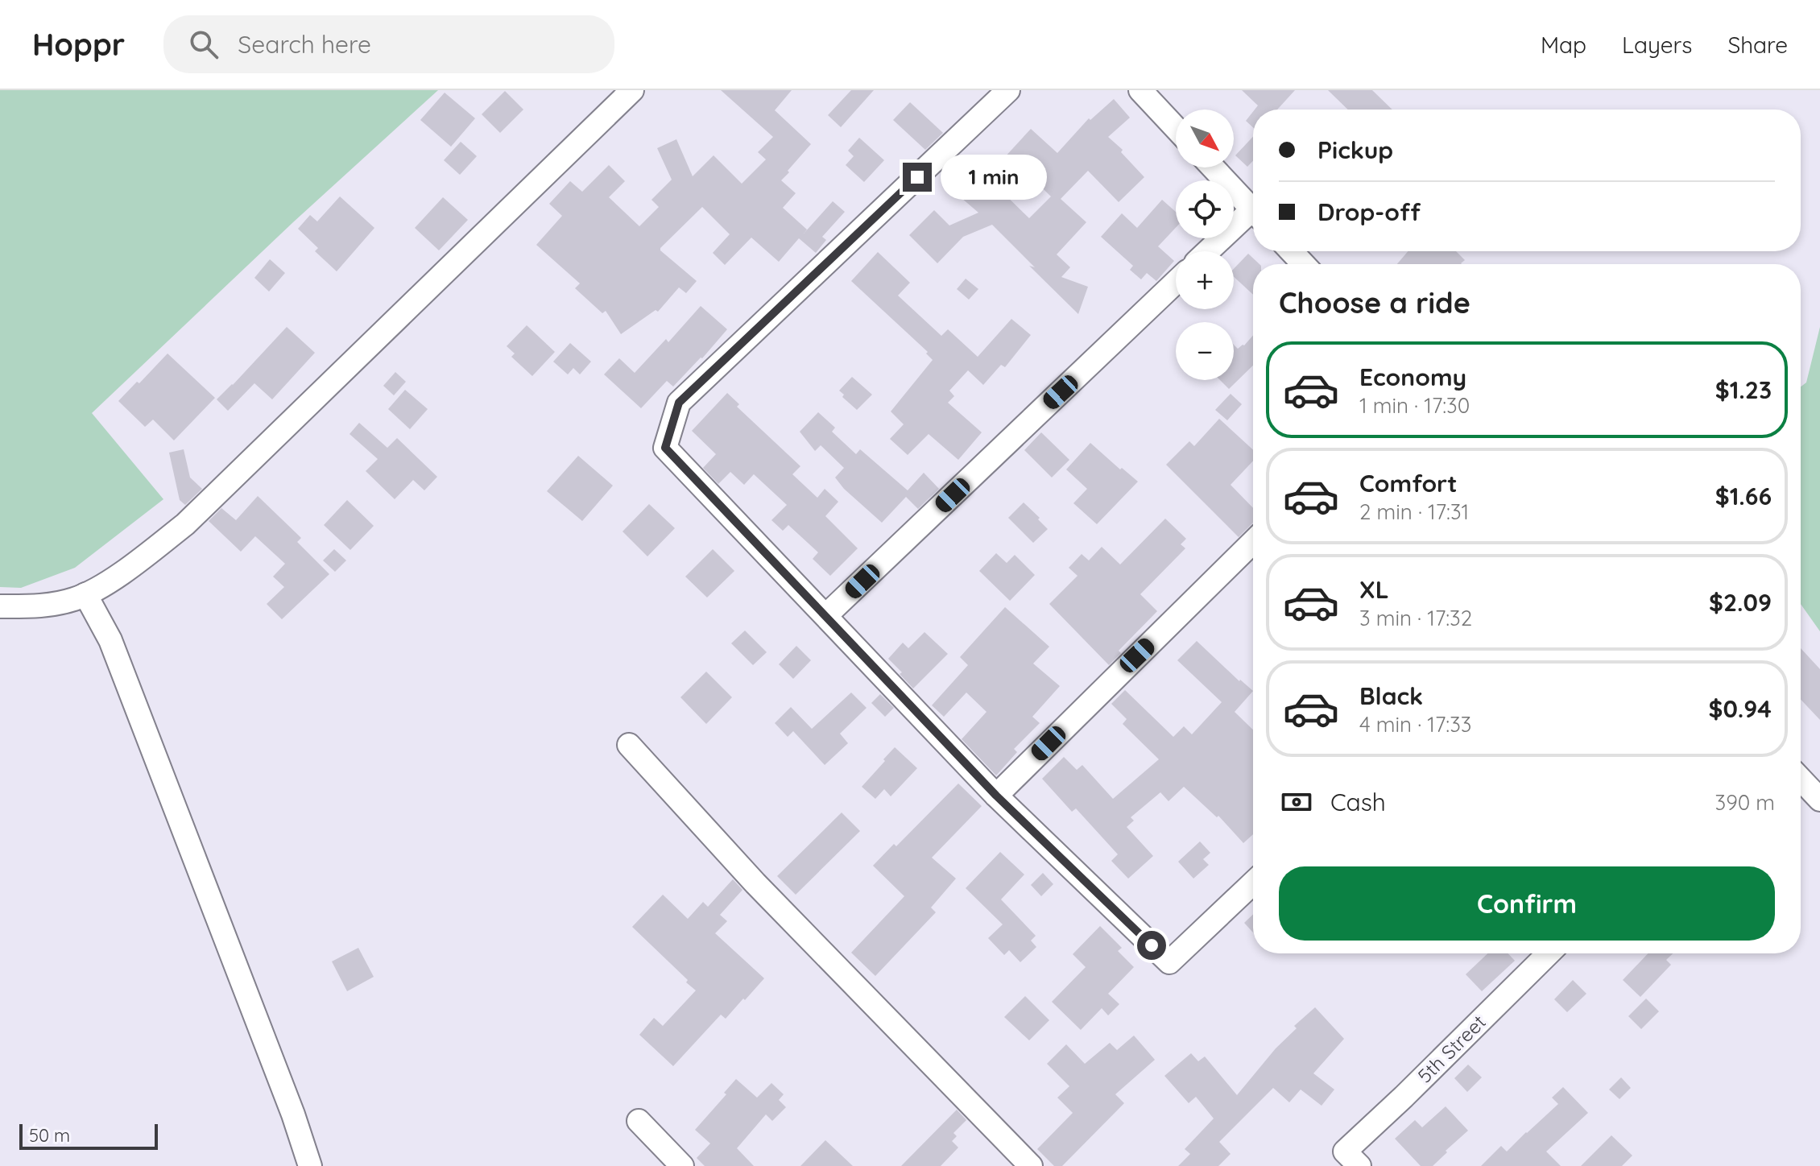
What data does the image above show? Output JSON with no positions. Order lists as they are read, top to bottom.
{
  "streets": {
    "street": ["5th Street"]
  },
  "scale_bar": "50 m",
  "north": "bottom right",
  "page": {
    "header": "Hoppr",
    "search": "Search here",
    "nav": ["Map", "Layers", "Share"],
    "map_buttons": ["+", "−"],
    "banner": ["Pickup", "Drop-off"],
    "bubble": "1 min",
    "heading": "Choose a ride",
    "list": [
      {
        "name": "Economy",
        "note": "1 min · 17:30",
        "value": "$1.23"
      },
      {
        "name": "Comfort",
        "note": "2 min · 17:31",
        "value": "$1.66"
      },
      {
        "name": "XL",
        "note": "3 min · 17:32",
        "value": "$2.09"
      },
      {
        "name": "Black",
        "note": "4 min · 17:33",
        "value": "$0.94"
      }
    ],
    "pay": ["Cash", "390 m"],
    "buttons": "Confirm",
    "scale": "50 m"
  }
}
